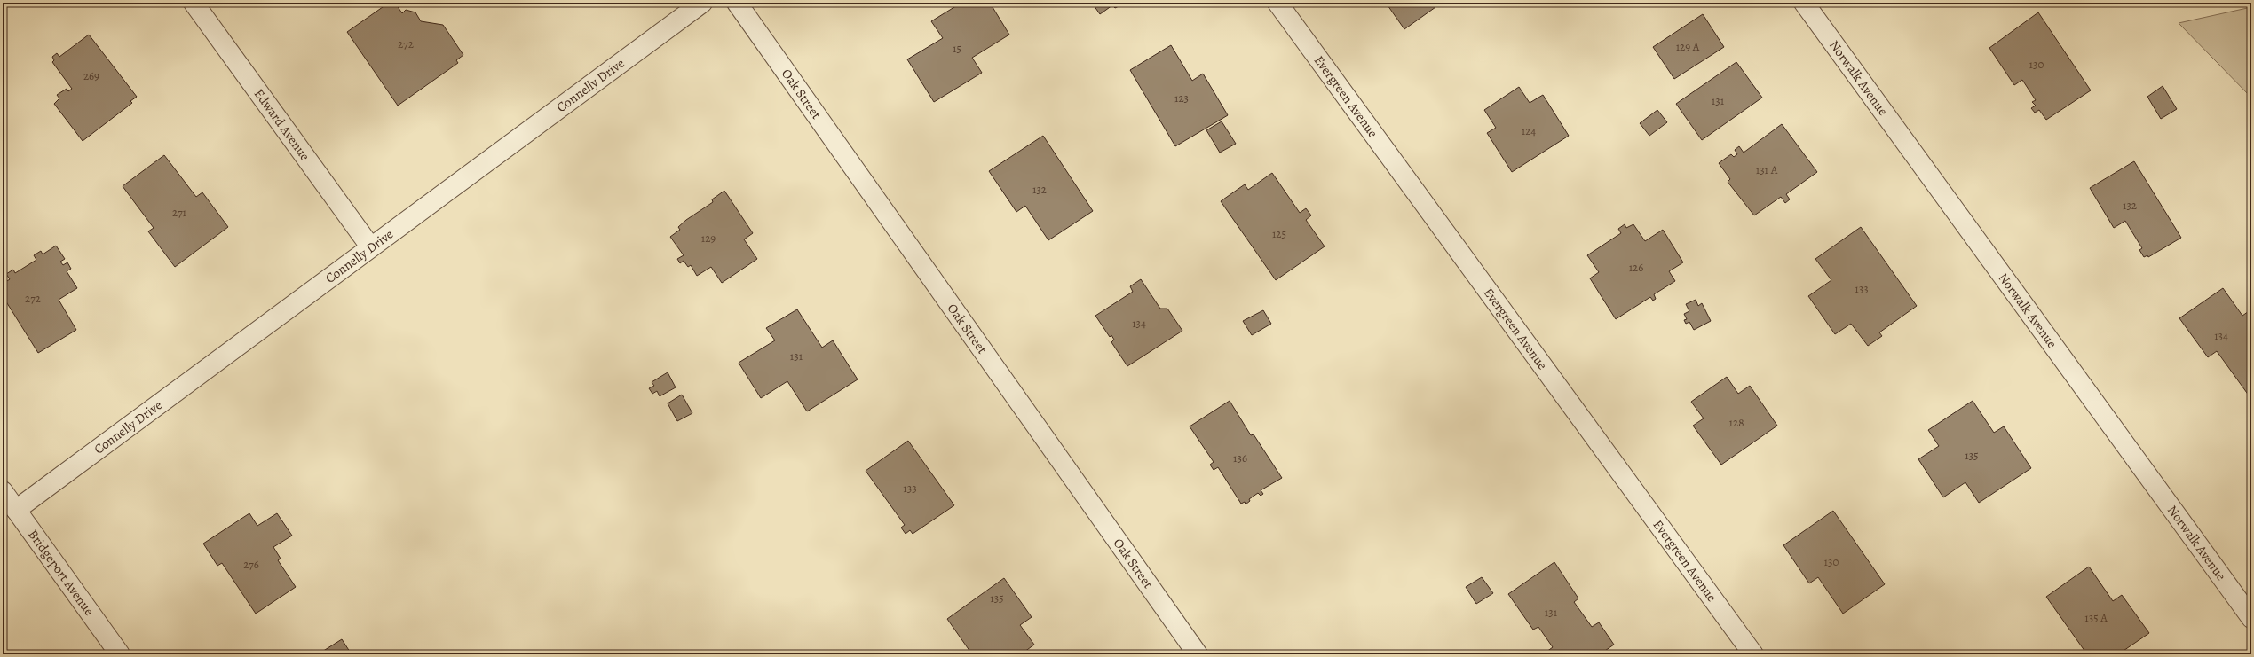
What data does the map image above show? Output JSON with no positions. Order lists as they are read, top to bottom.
{
  "streets": {
    "street": [
      "Norwalk Avenue",
      "Connelly Drive",
      "Oak Street",
      "Evergreen Avenue",
      "Edward Avenue",
      "Bridgeport Avenue"
    ]
  },
  "crossings": [
    ["Connelly Drive", "Edward Avenue"],
    ["Connelly Drive", "Bridgeport Avenue"]
  ],
  "house_numbers": [
    "272",
    "129 A",
    "15",
    "130",
    "269",
    "123",
    "131",
    "124",
    "131 A",
    "132",
    "132",
    "271",
    "125",
    "129",
    "126",
    "133",
    "272",
    "134",
    "134",
    "131",
    "128",
    "135",
    "136",
    "133",
    "130",
    "276",
    "135",
    "131",
    "135 A"
  ]
}
